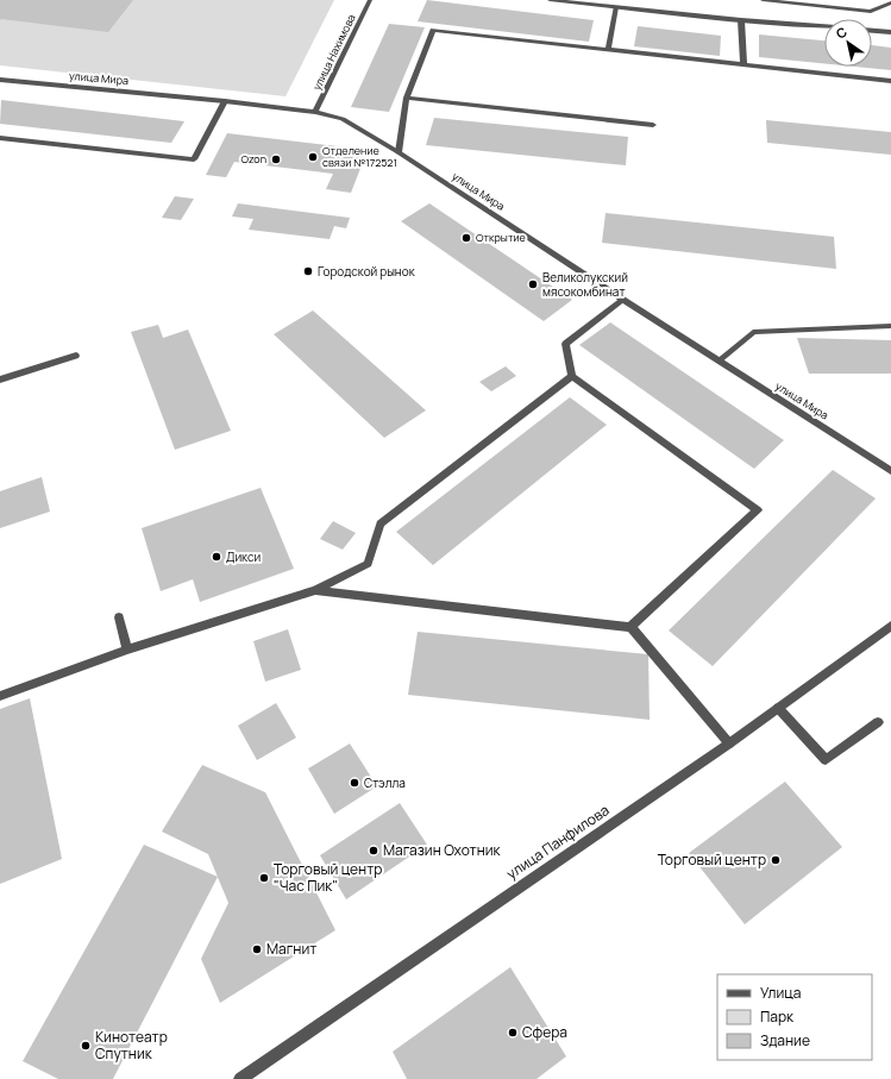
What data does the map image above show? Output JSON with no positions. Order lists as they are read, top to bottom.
{
  "streets": {
    "street": ["улица Нахимова", "улица Мира", "улица Панфилова"]
  },
  "crossings": [
    ["улица Нахимова", "улица Мира"]
  ],
  "places": [
    "Отделение связи №172521",
    "Ozon",
    "Открытие",
    "Городской рынок",
    "Великолукский мясокомбинат",
    "Дикси",
    "Стэлла",
    "Магазин Охотник",
    "Торговый центр",
    "Торговый центр \"Час Пик\"",
    "Магнит",
    "Сфера",
    "Кинотеатр Спутник"
  ],
  "legend": ["Улица", "Парк", "Здание"],
  "north": "top left"
}
